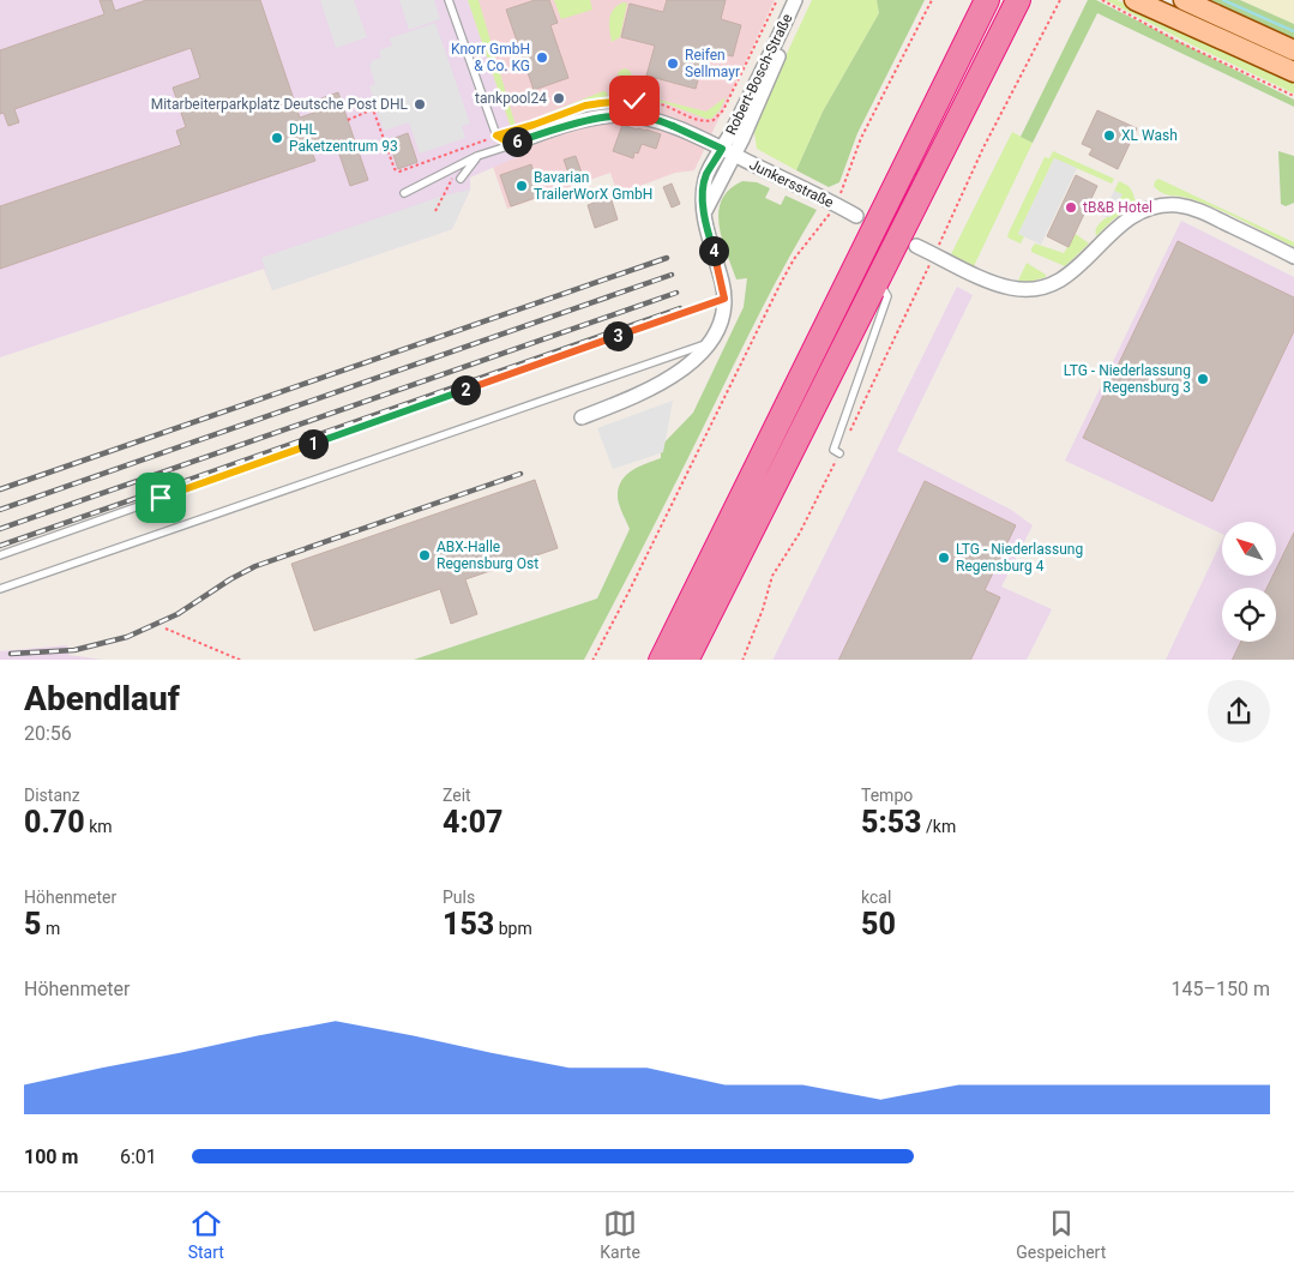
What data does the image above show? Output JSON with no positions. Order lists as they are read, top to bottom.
{
  "streets": {
    "street": ["Robert-Bosch-Straße", "Junkersstraße"]
  },
  "crossings": [
    ["Robert-Bosch-Straße", "Junkersstraße"]
  ],
  "places": [
    "Knorr GmbH & Co. KG",
    "Reifen Sellmayr",
    "tankpool24",
    "Mitarbeiterparkplatz Deutsche Post DHL",
    "XL Wash",
    "DHL Paketzentrum 93",
    "Bavarian TrailerWorX GmbH",
    "tB&B Hotel",
    "LTG - Niederlassung Regensburg 3",
    "ABX-Halle Regensburg Ost",
    "LTG - Niederlassung Regensburg 4"
  ],
  "north": "top left",
  "page": {
    "pins": [
      "6",
      "4",
      "3",
      "2",
      "1"
    ],
    "heading": ["Abendlauf", "20:56"],
    "stats": [
      ["Distanz", "0.70 km"],
      ["Zeit", "4:07"],
      ["Tempo", "5:53 /km"],
      ["Höhenmeter", "5 m"],
      ["Puls", "153 bpm"],
      ["kcal", "50"]
    ],
    "chart": ["Höhenmeter", "145–150 m"],
    "list": [
      {
        "name": "100 m",
        "note": "6:01"
      }
    ],
    "tabs": ["Start", "Karte", "Gespeichert"]
  }
}
